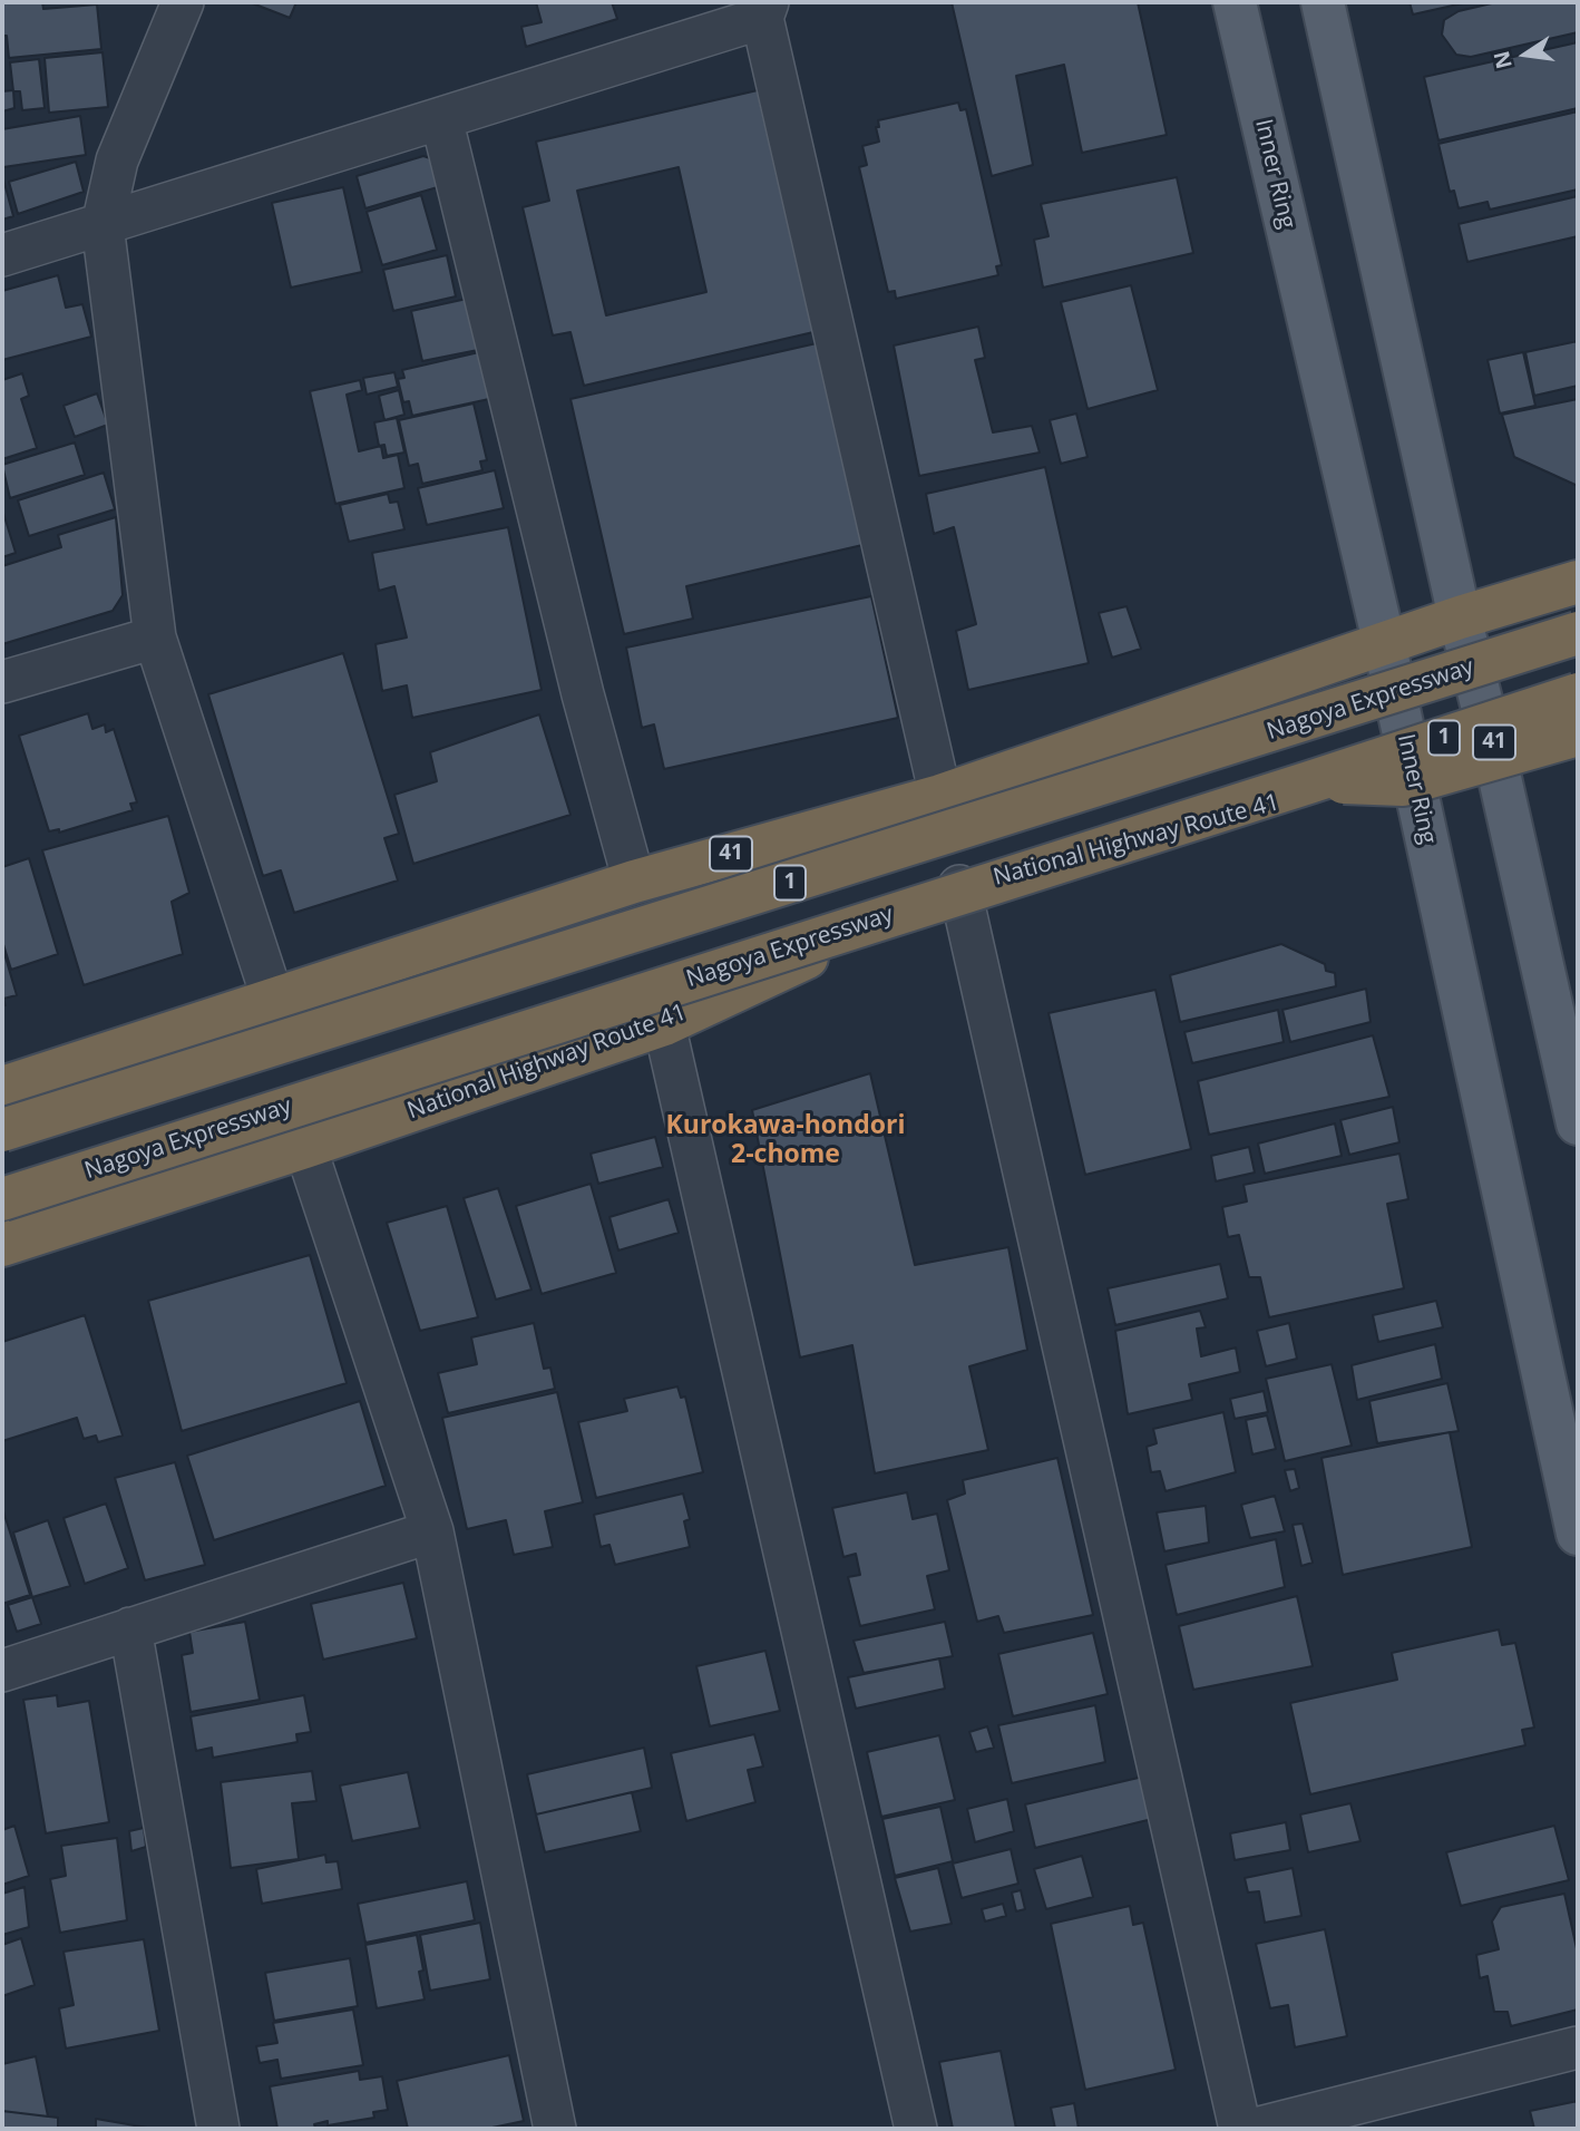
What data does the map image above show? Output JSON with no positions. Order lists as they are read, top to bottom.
{
  "streets": {
    "highway": [
      "Nagoya Expressway",
      "1",
      "41",
      "National Highway Route 41"
    ],
    "main road": ["Inner Ring"]
  },
  "crossings": [
    ["Inner Ring", "41"],
    ["Inner Ring", "National Highway Route 41"]
  ],
  "districts": ["Kurokawa-hondori 2-chome"],
  "north": "left"
}
